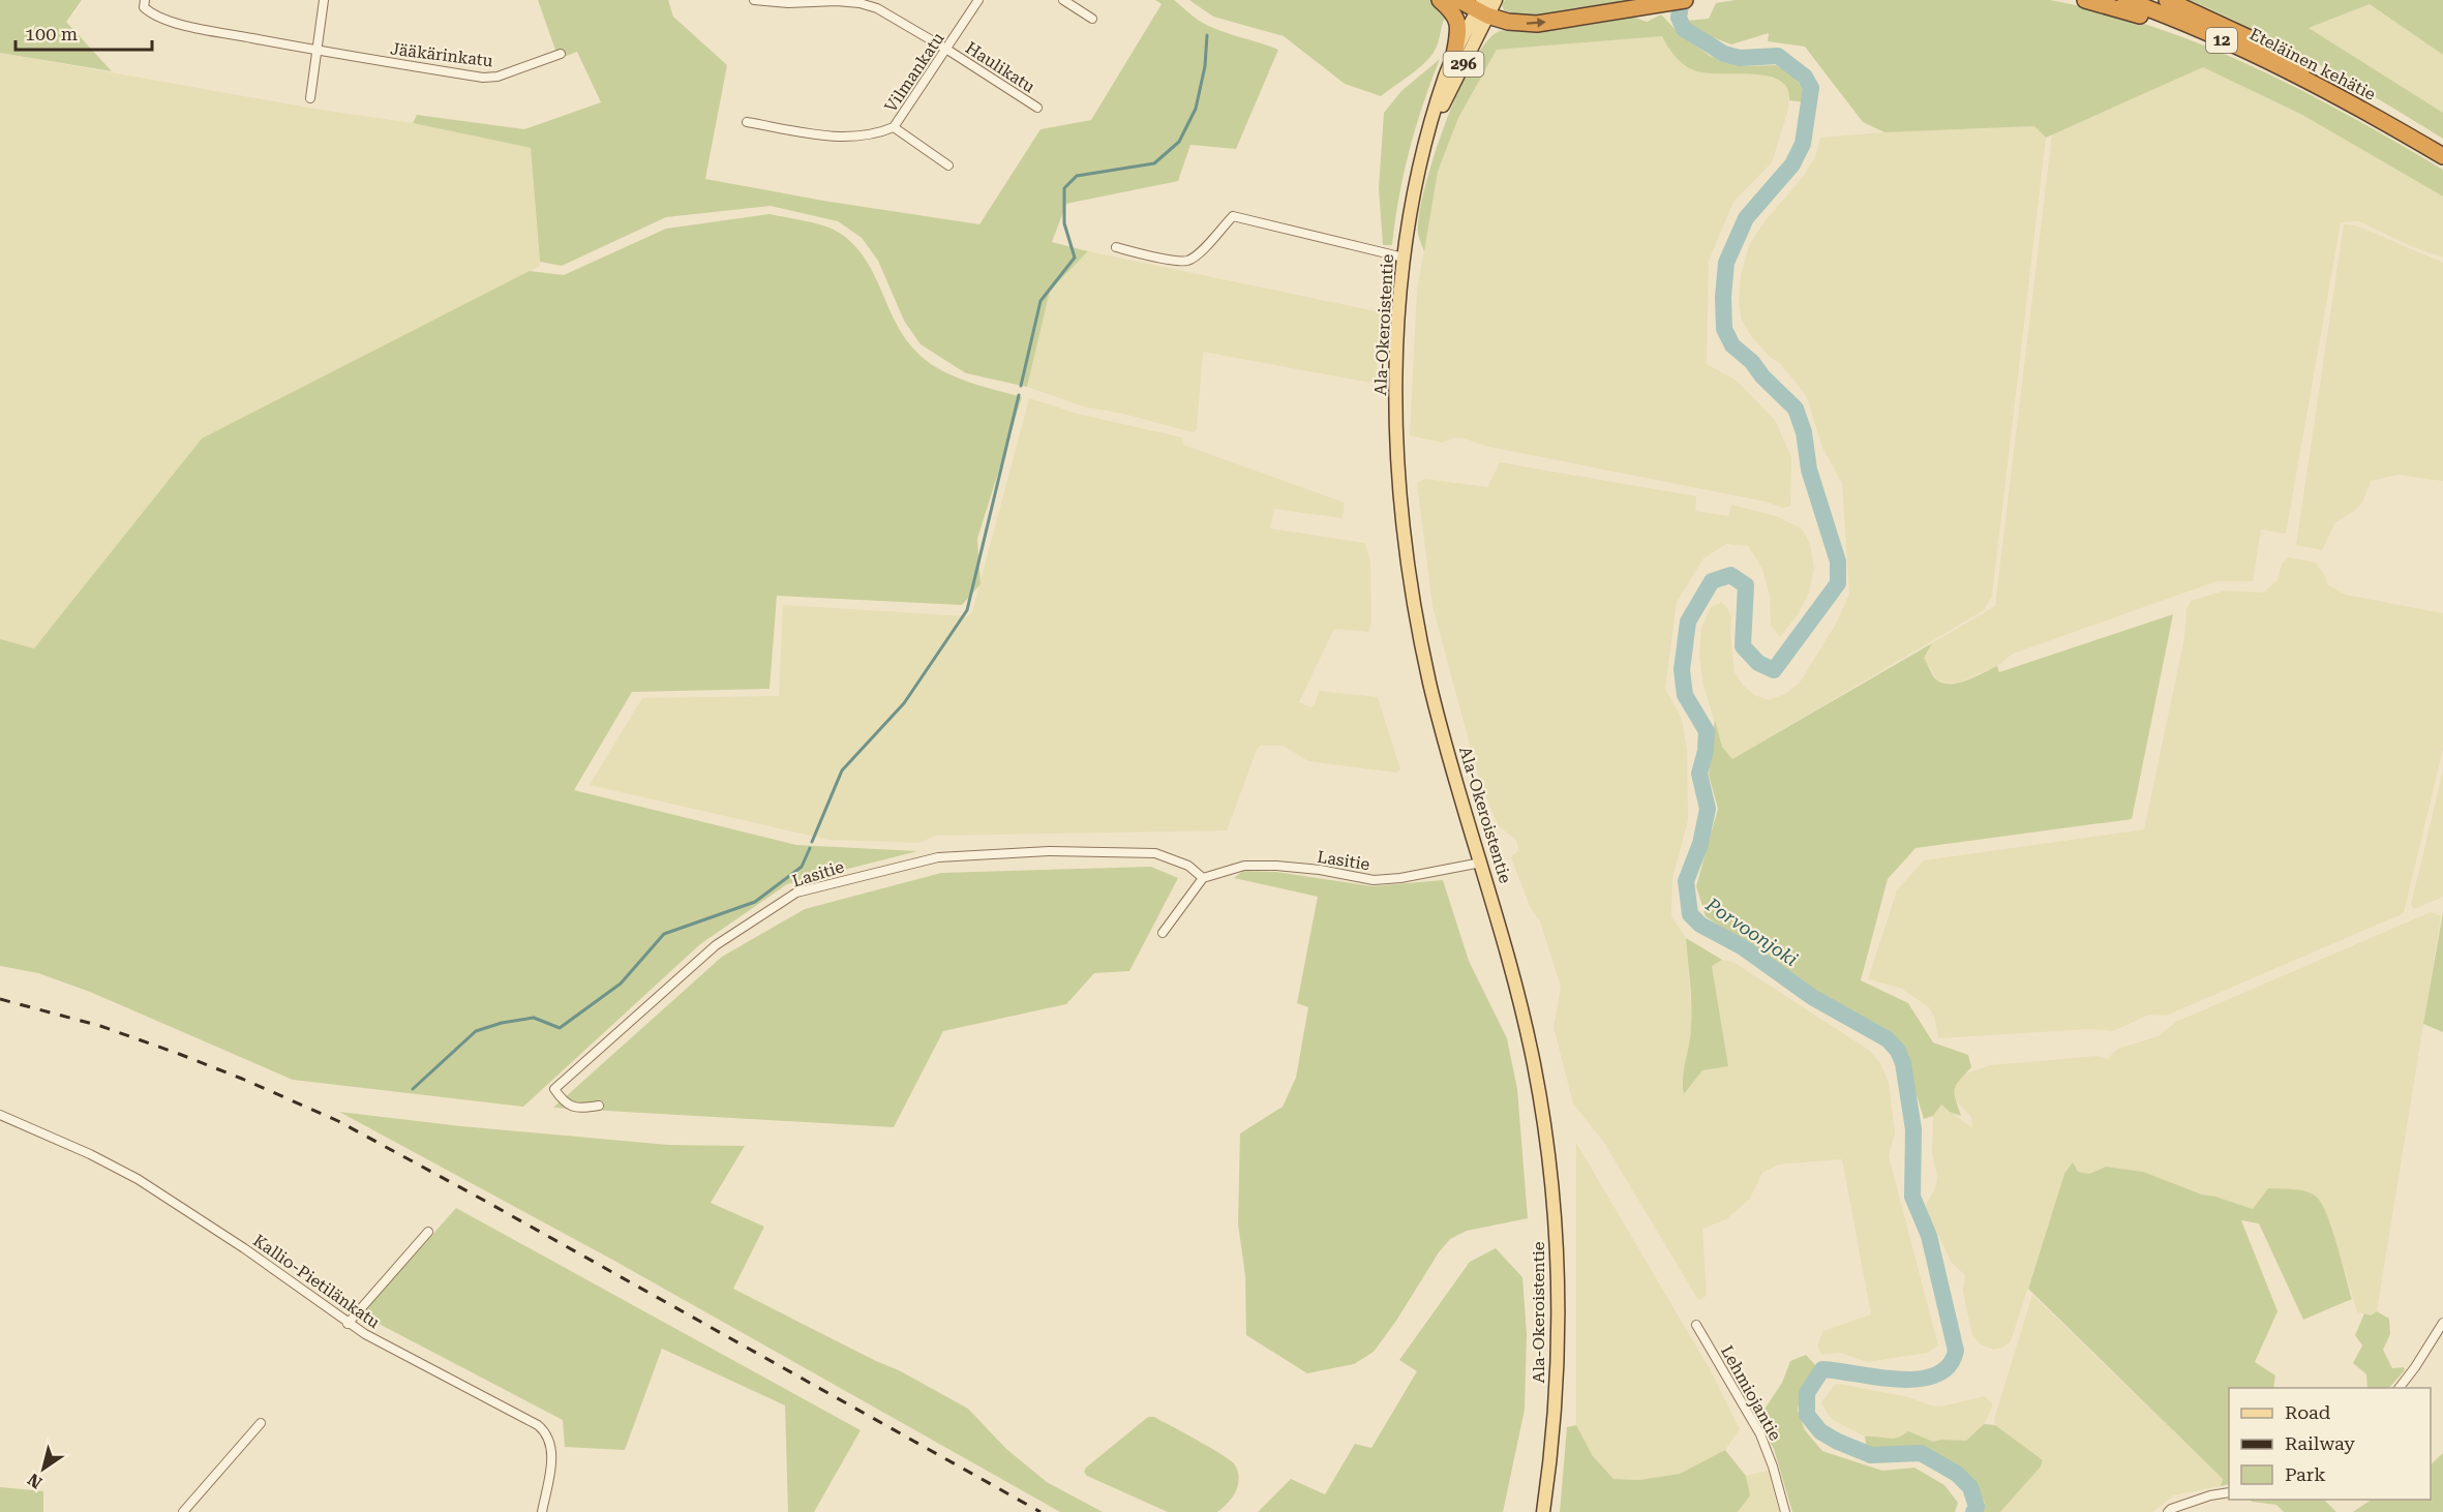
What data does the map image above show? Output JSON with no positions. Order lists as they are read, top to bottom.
{
  "streets": {
    "highway": ["12", "Eteläinen kehätie"],
    "main road": ["296", "Ala-Okeroistentie"],
    "street": [
      "Jääkärinkatu",
      "Haulikatu",
      "Vilmankatu",
      "Lasitie",
      "Kallio-Pietilänkatu",
      "Lehmiojantie"
    ]
  },
  "crossings": [
    ["Haulikatu", "Vilmankatu"],
    ["Ala-Okeroistentie", "Lasitie"]
  ],
  "water": ["Porvoonjoki"],
  "legend": ["Road", "Railway", "Park"],
  "scale_bar": "100 m",
  "north": "bottom left"
}
